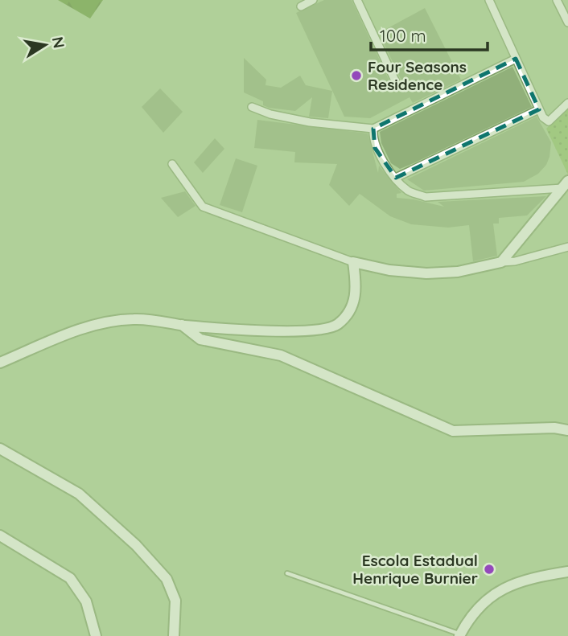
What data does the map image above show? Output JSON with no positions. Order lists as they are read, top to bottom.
{
  "places": ["Four Seasons Residence", "Escola Estadual Henrique Burnier"],
  "scale_bar": "100 m",
  "north": "right"
}
